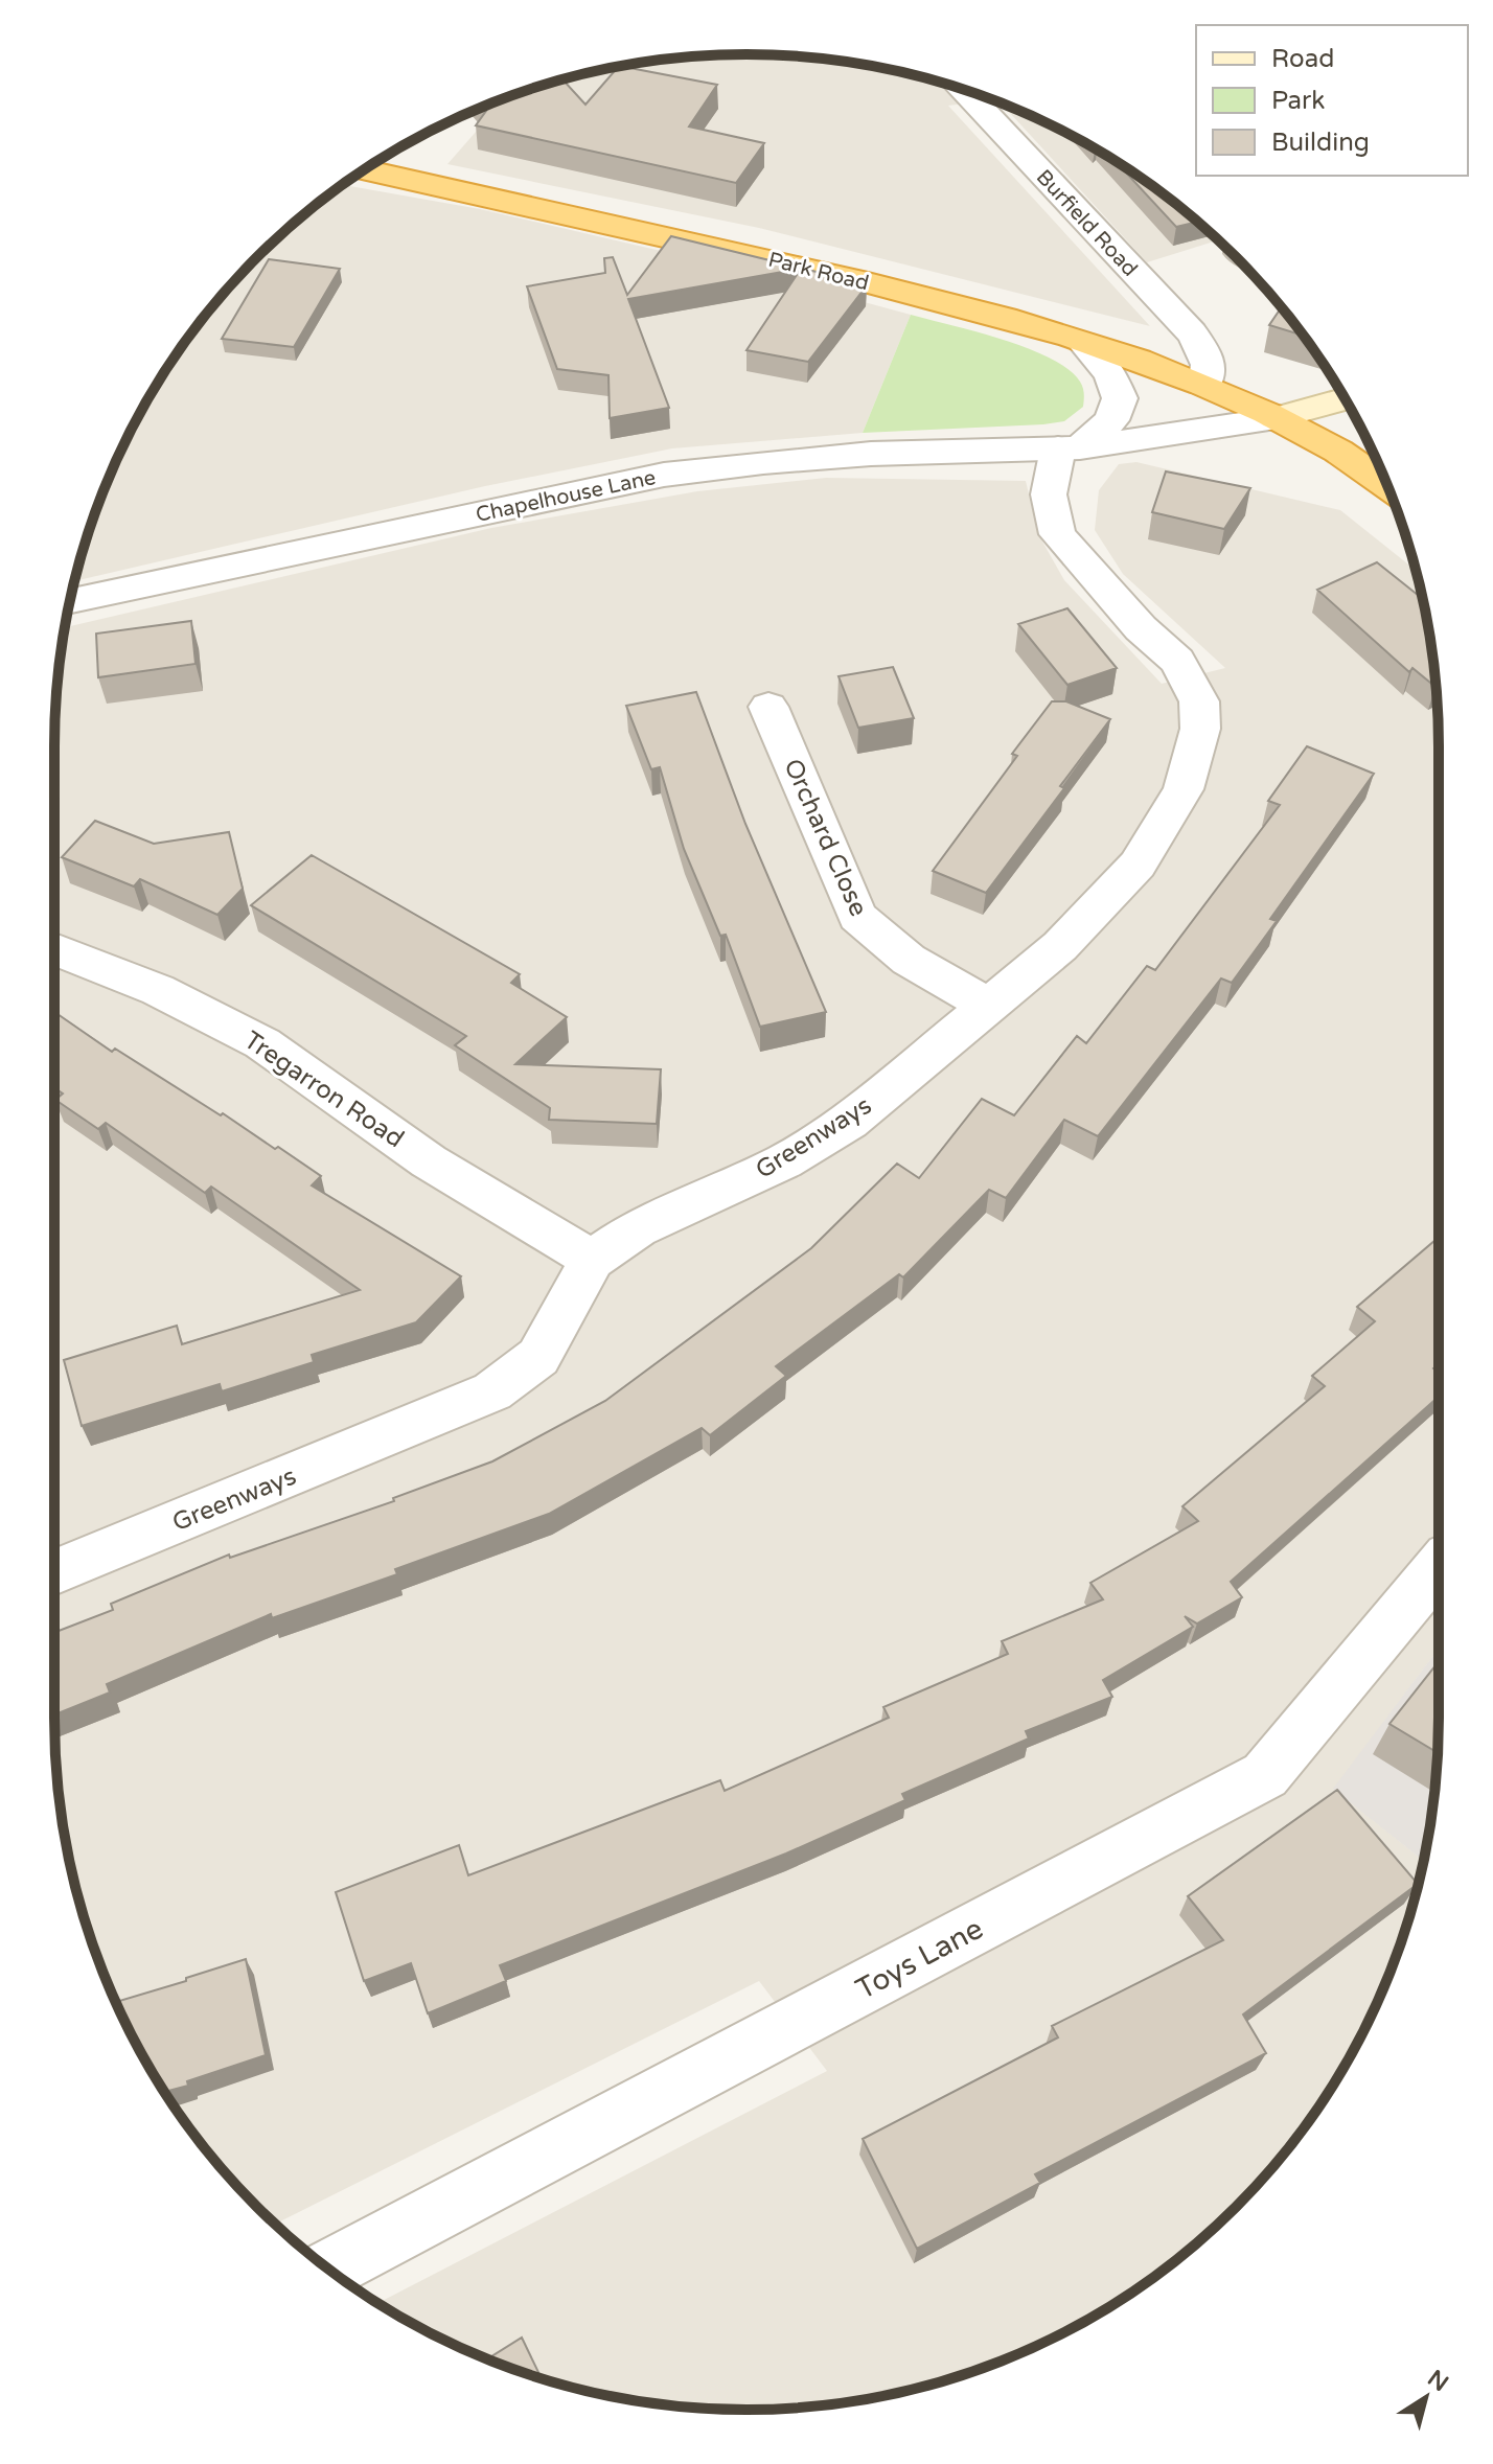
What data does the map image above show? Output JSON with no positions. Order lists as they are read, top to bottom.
{
  "streets": {
    "highway": ["Park Road"],
    "street": [
      "Burfield Road",
      "Chapelhouse Lane",
      "Orchard Close",
      "Tregarron Road",
      "Greenways",
      "Toys Lane"
    ]
  },
  "crossings": [
    ["Burfield Road", "Park Road"],
    ["Park Road", "Chapelhouse Lane"],
    ["Chapelhouse Lane", "Greenways"],
    ["Orchard Close", "Greenways"],
    ["Tregarron Road", "Greenways"]
  ],
  "legend": ["Road", "Park", "Building"],
  "north": "top right"
}
